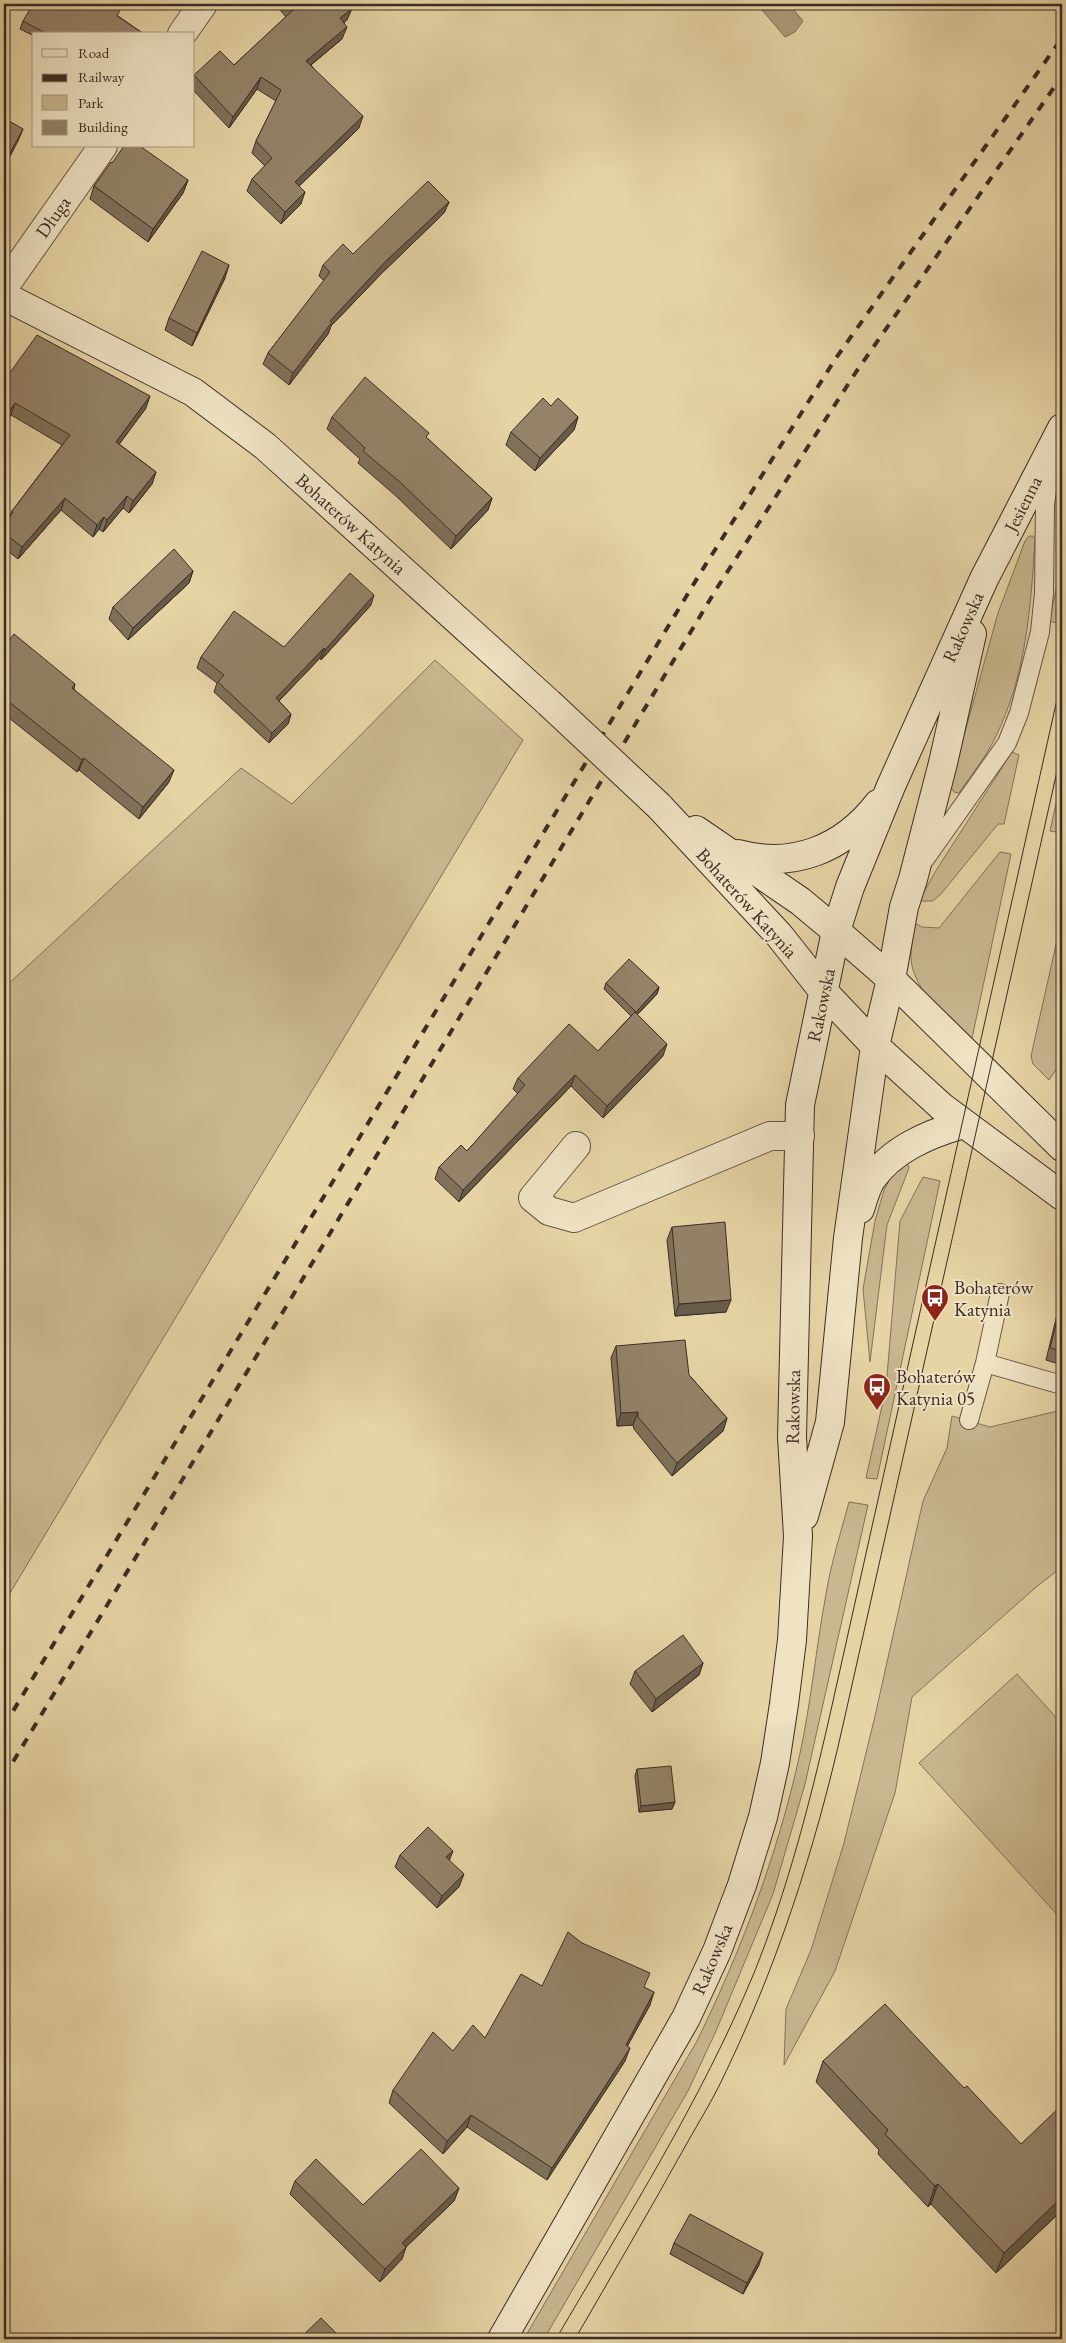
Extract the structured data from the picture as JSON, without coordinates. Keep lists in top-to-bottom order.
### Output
{
  "streets": {
    "street": [
      "Długa",
      "Jesienna",
      "Bohaterów Katynia",
      "Rakowska"
    ]
  },
  "crossings": [
    ["Jesienna", "Rakowska"],
    ["Bohaterów Katynia", "Rakowska"]
  ],
  "places": {
    "bus stop": ["Bohaterów Katynia", "Bohaterów Katynia 05"]
  },
  "legend": [
    "Road",
    "Railway",
    "Park",
    "Building"
  ]
}
